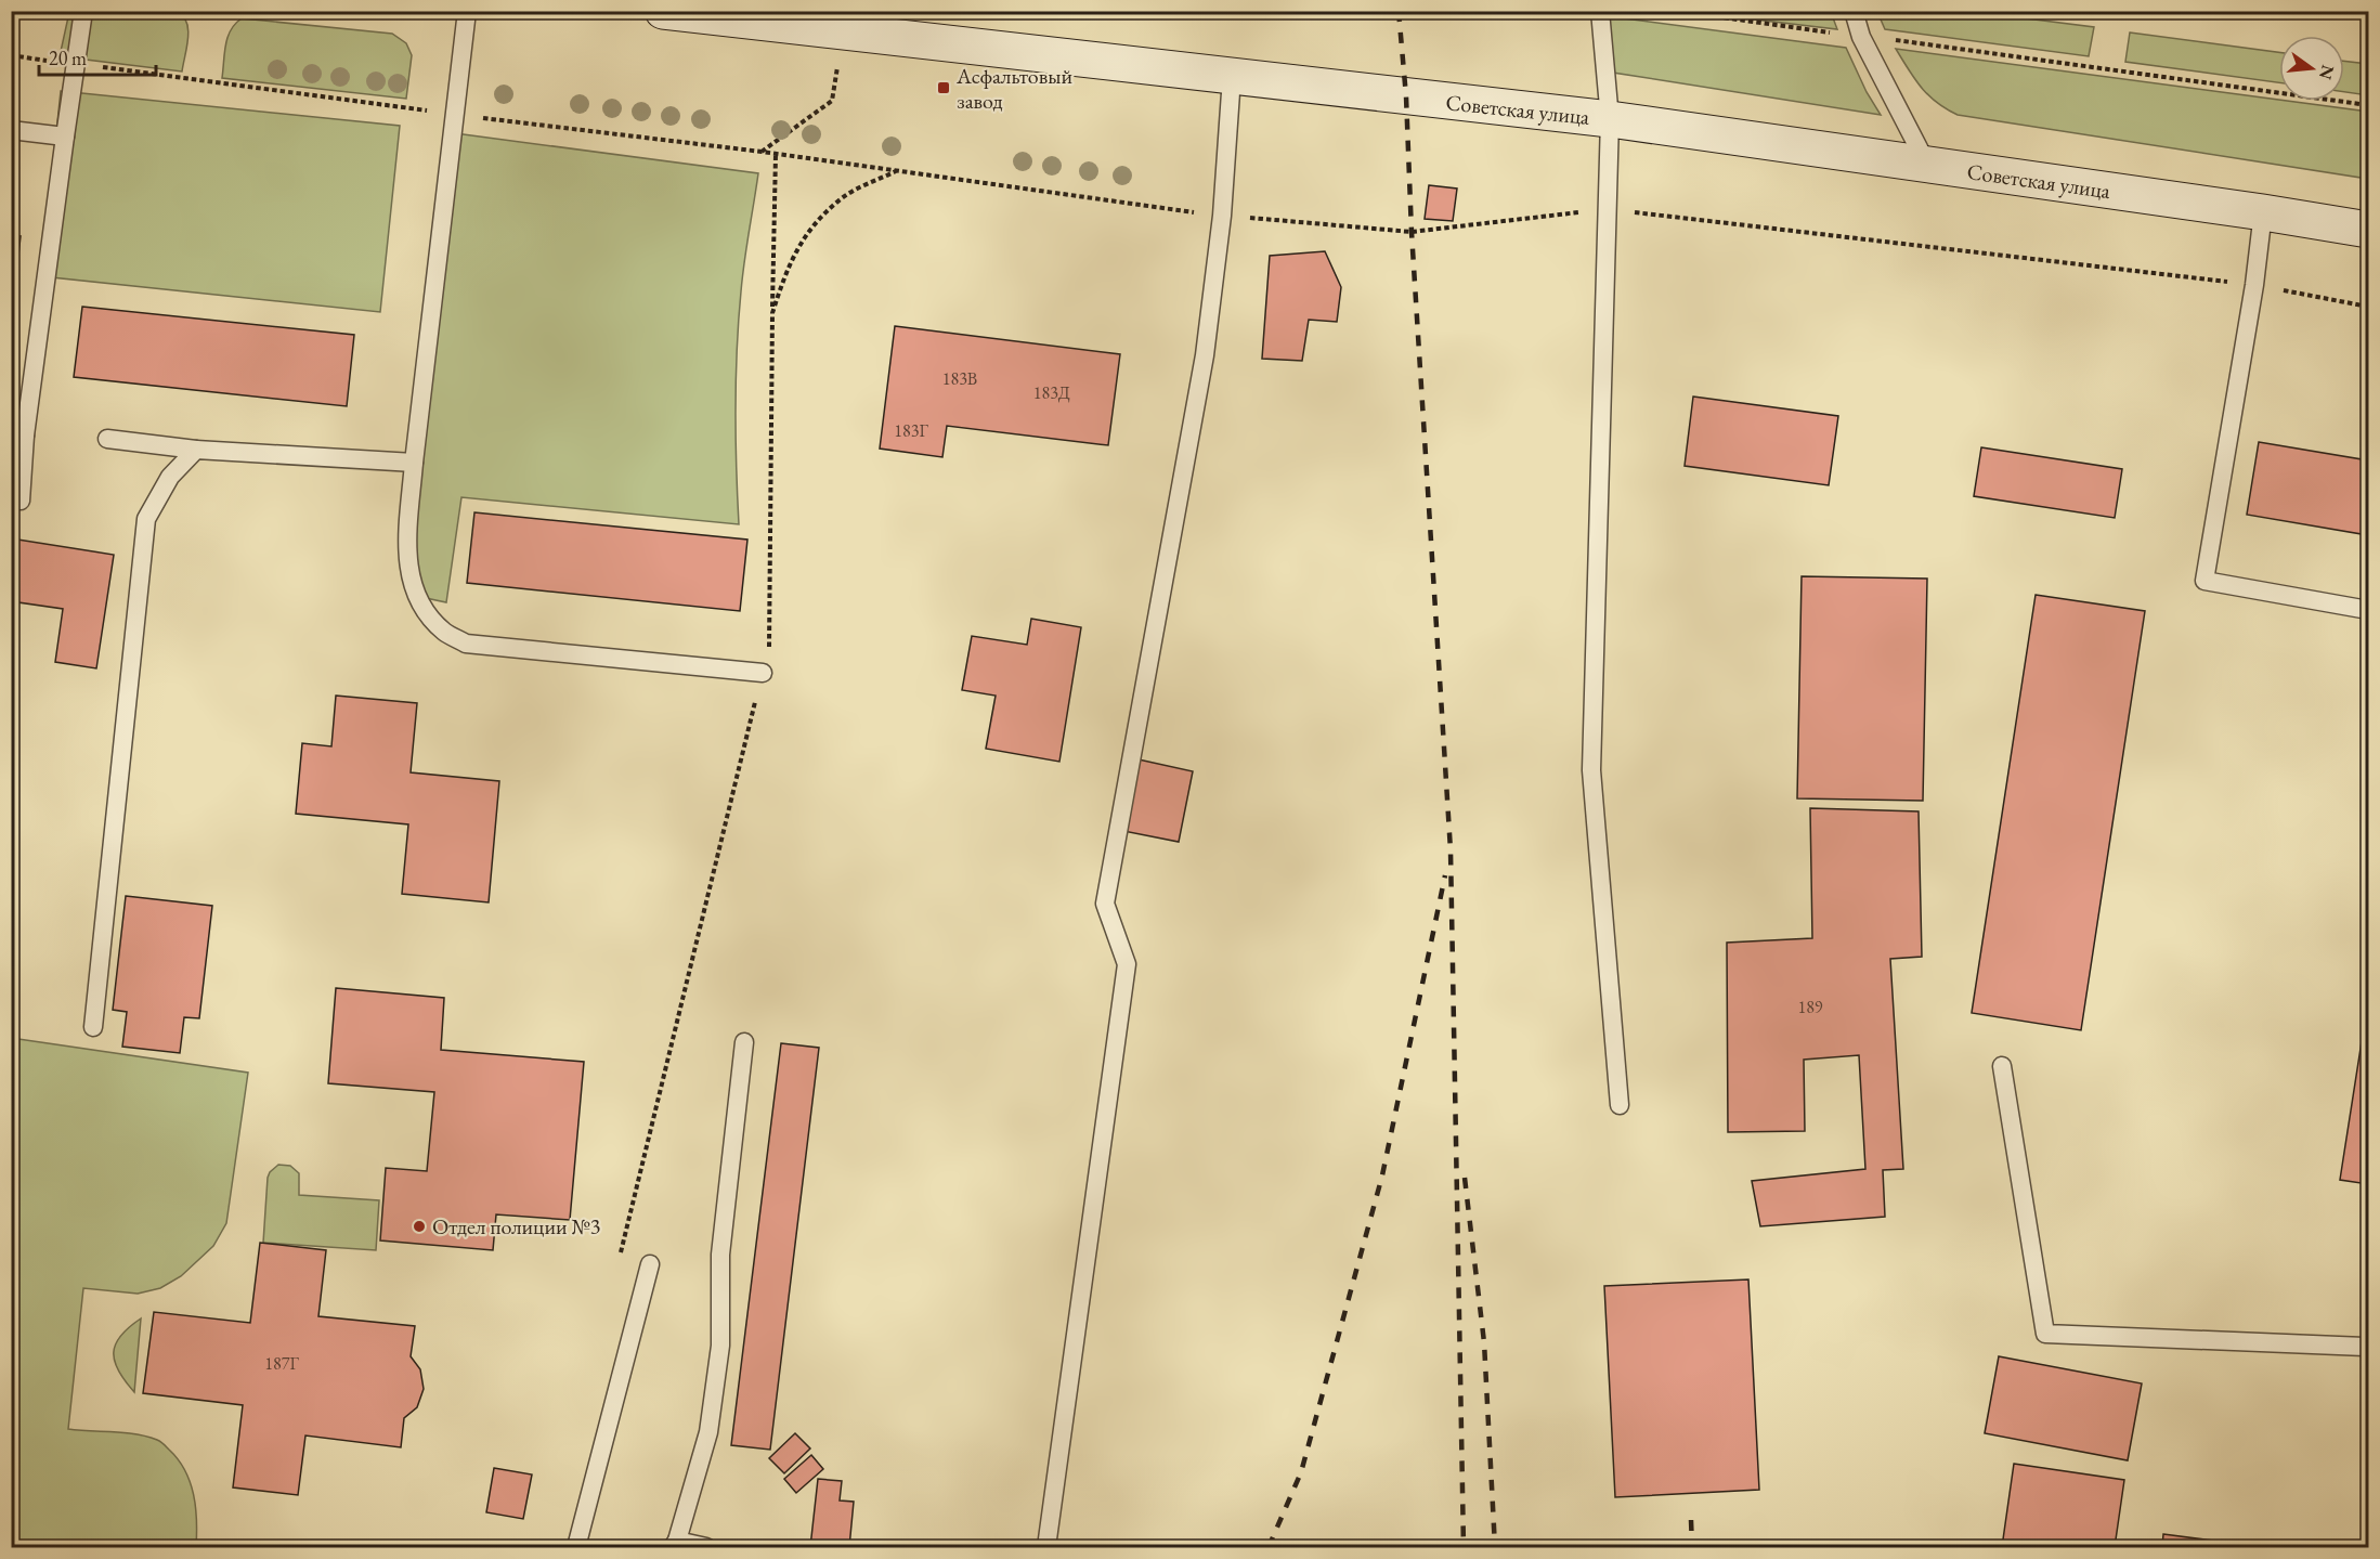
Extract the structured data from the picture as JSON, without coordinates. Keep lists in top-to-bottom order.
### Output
{
  "streets": {
    "main road": ["Советская улица"]
  },
  "places": {
    "transit": ["Асфальтовый завод"],
    "other": ["Отдел полиции №3"]
  },
  "house_numbers": [
    "183В",
    "183Д",
    "183Г",
    "189",
    "187Г"
  ],
  "scale_bar": "20 m",
  "north": "right"
}
